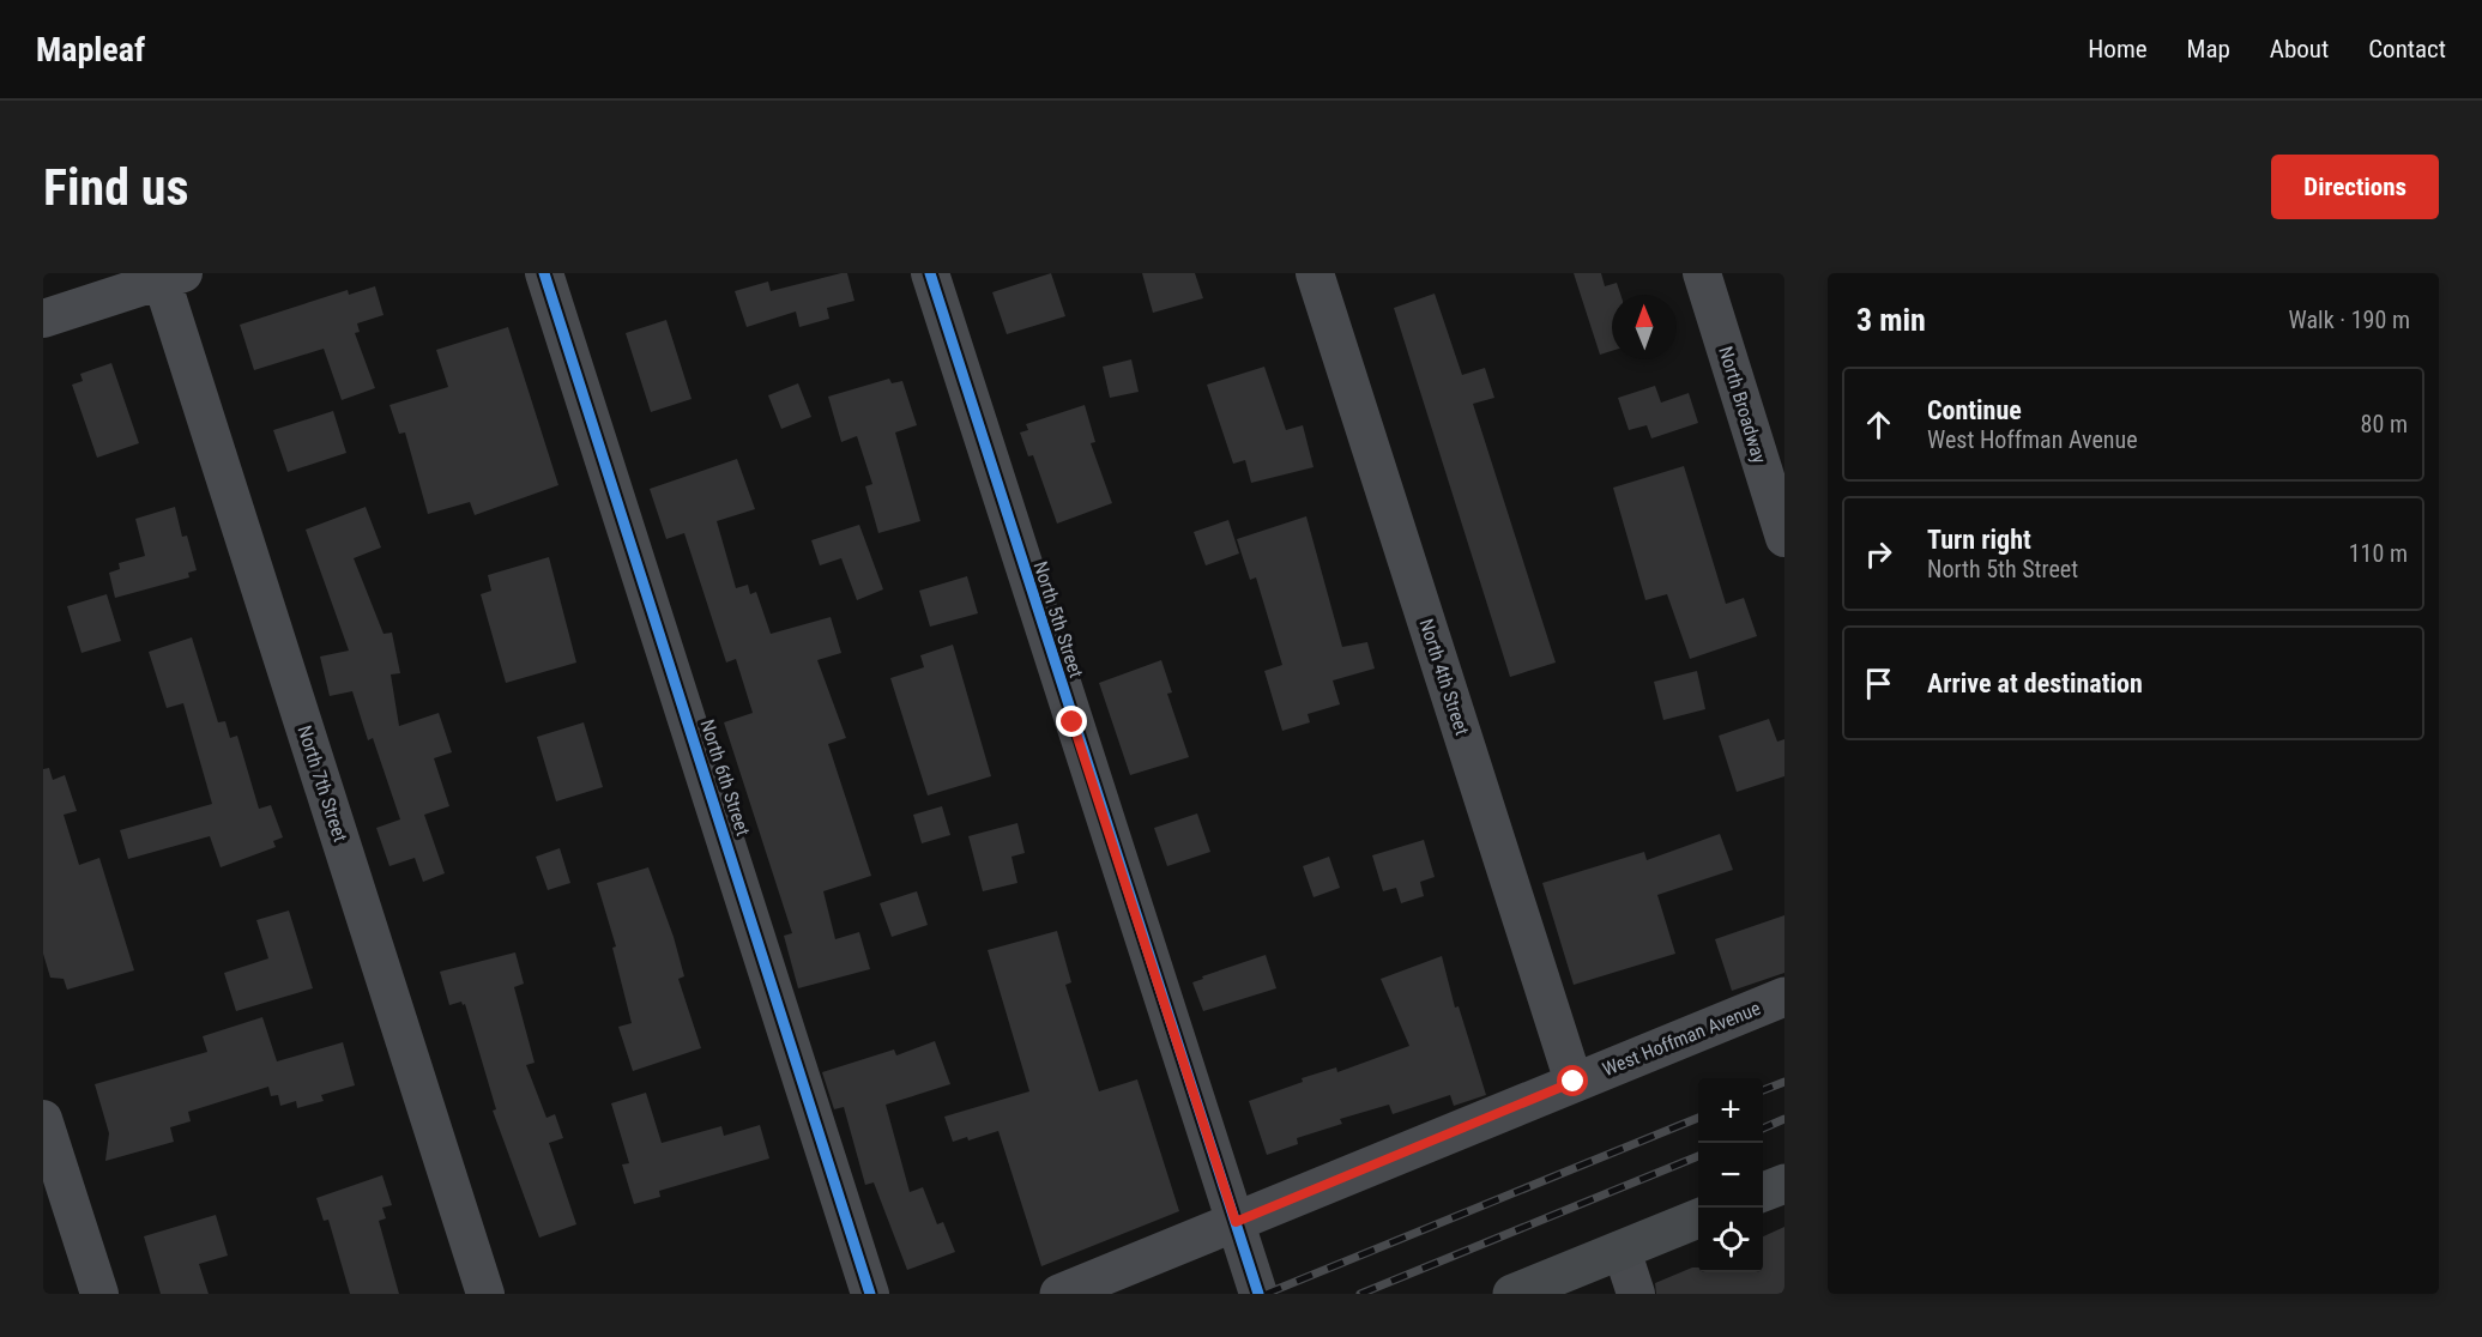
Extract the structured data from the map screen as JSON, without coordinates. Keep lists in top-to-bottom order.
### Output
{
  "streets": {
    "street": [
      "North Broadway",
      "North 5th Street",
      "North 4th Street",
      "North 6th Street",
      "North 7th Street",
      "West Hoffman Avenue"
    ]
  },
  "crossings": [
    ["North 5th Street", "West Hoffman Avenue"],
    ["North 4th Street", "West Hoffman Avenue"]
  ],
  "north": "top",
  "page": {
    "header": "Mapleaf",
    "nav": [
      "Home",
      "Map",
      "About",
      "Contact"
    ],
    "buttons": "Directions",
    "title": "Find us",
    "heading": ["3 min", "Walk · 190 m"],
    "list": [
      ["Continue", "West Hoffman Avenue", "80 m"],
      ["Turn right", "North 5th Street", "110 m"],
      "Arrive at destination"
    ],
    "map_buttons": ["+", "−"]
  }
}
